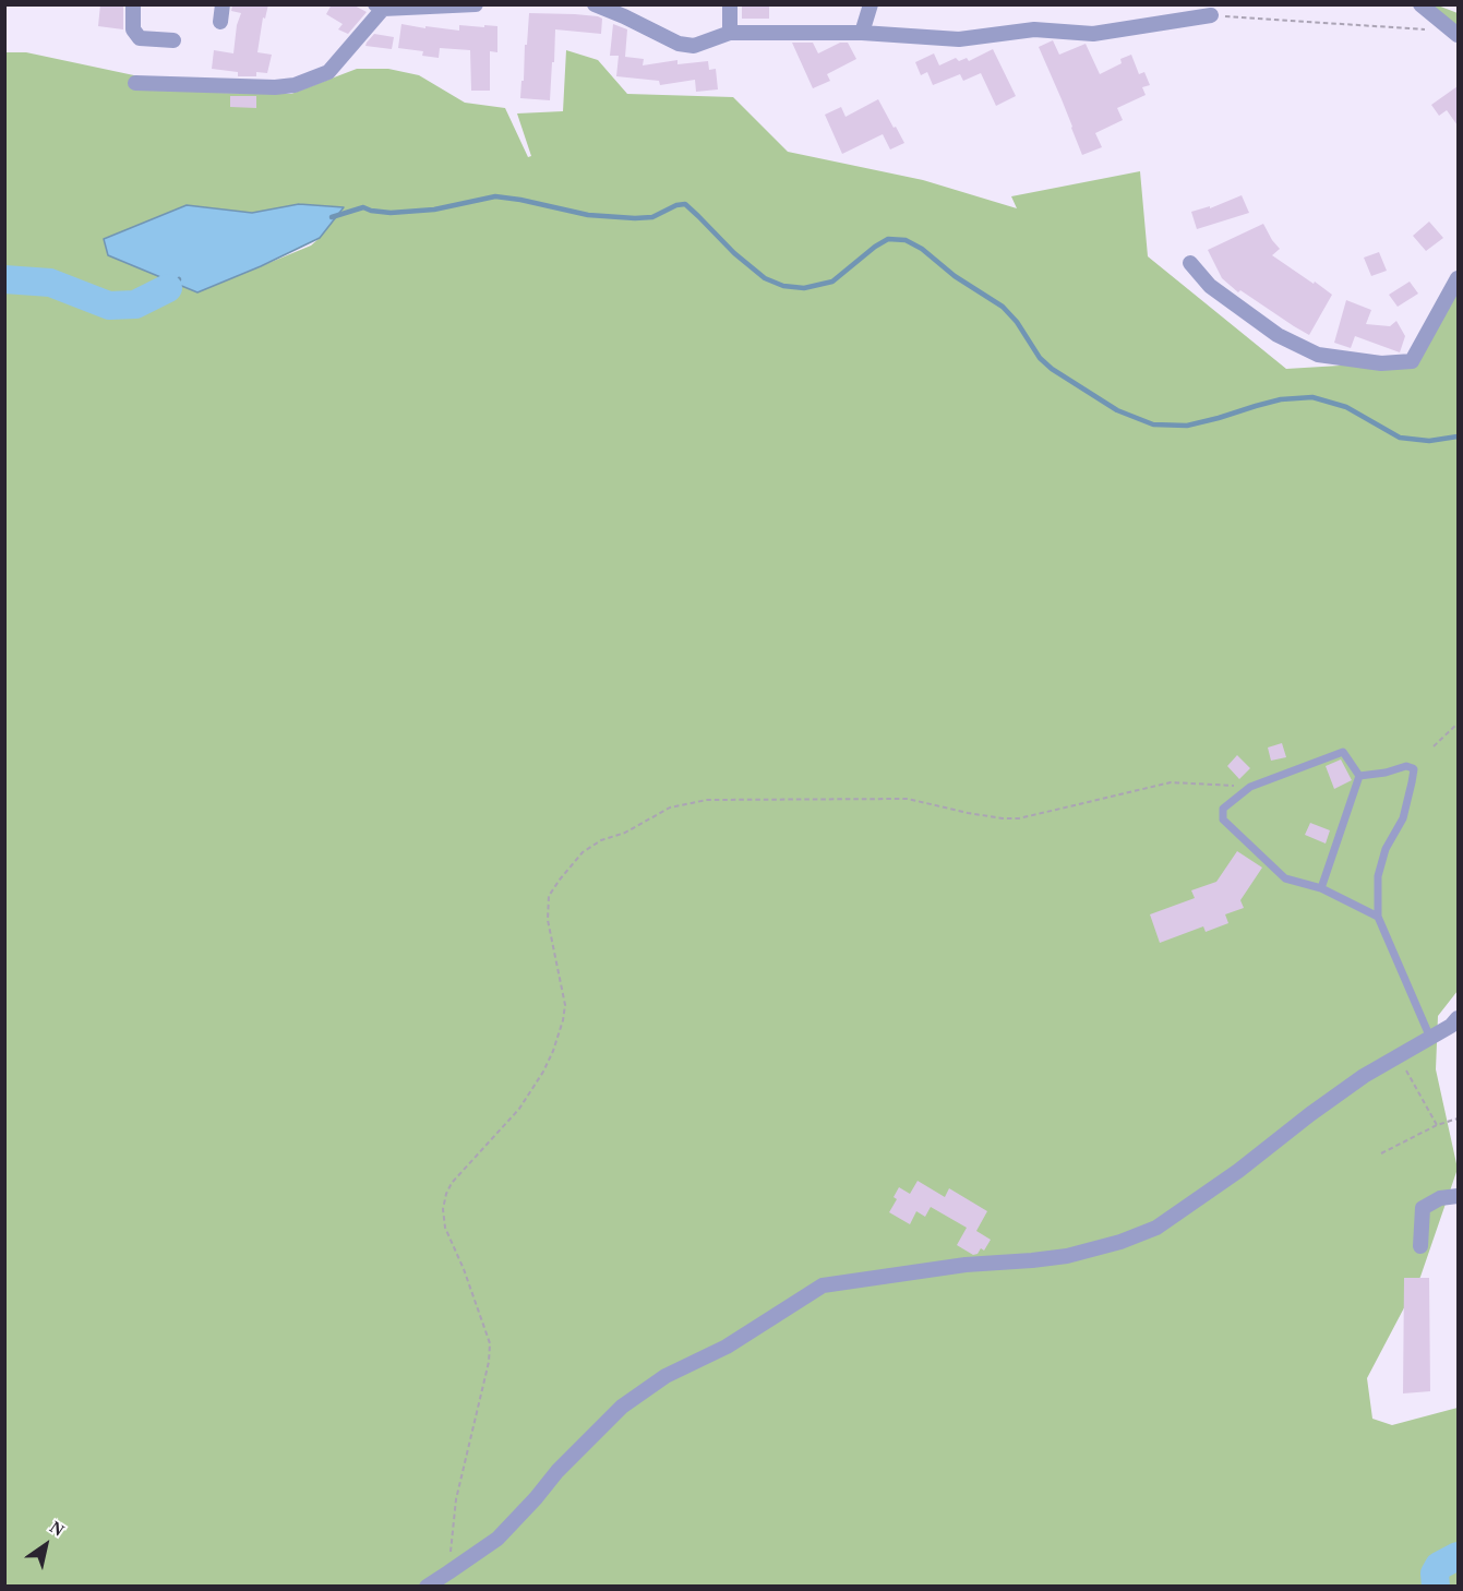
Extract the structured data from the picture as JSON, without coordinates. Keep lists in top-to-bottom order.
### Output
{
  "north": "top right"
}
